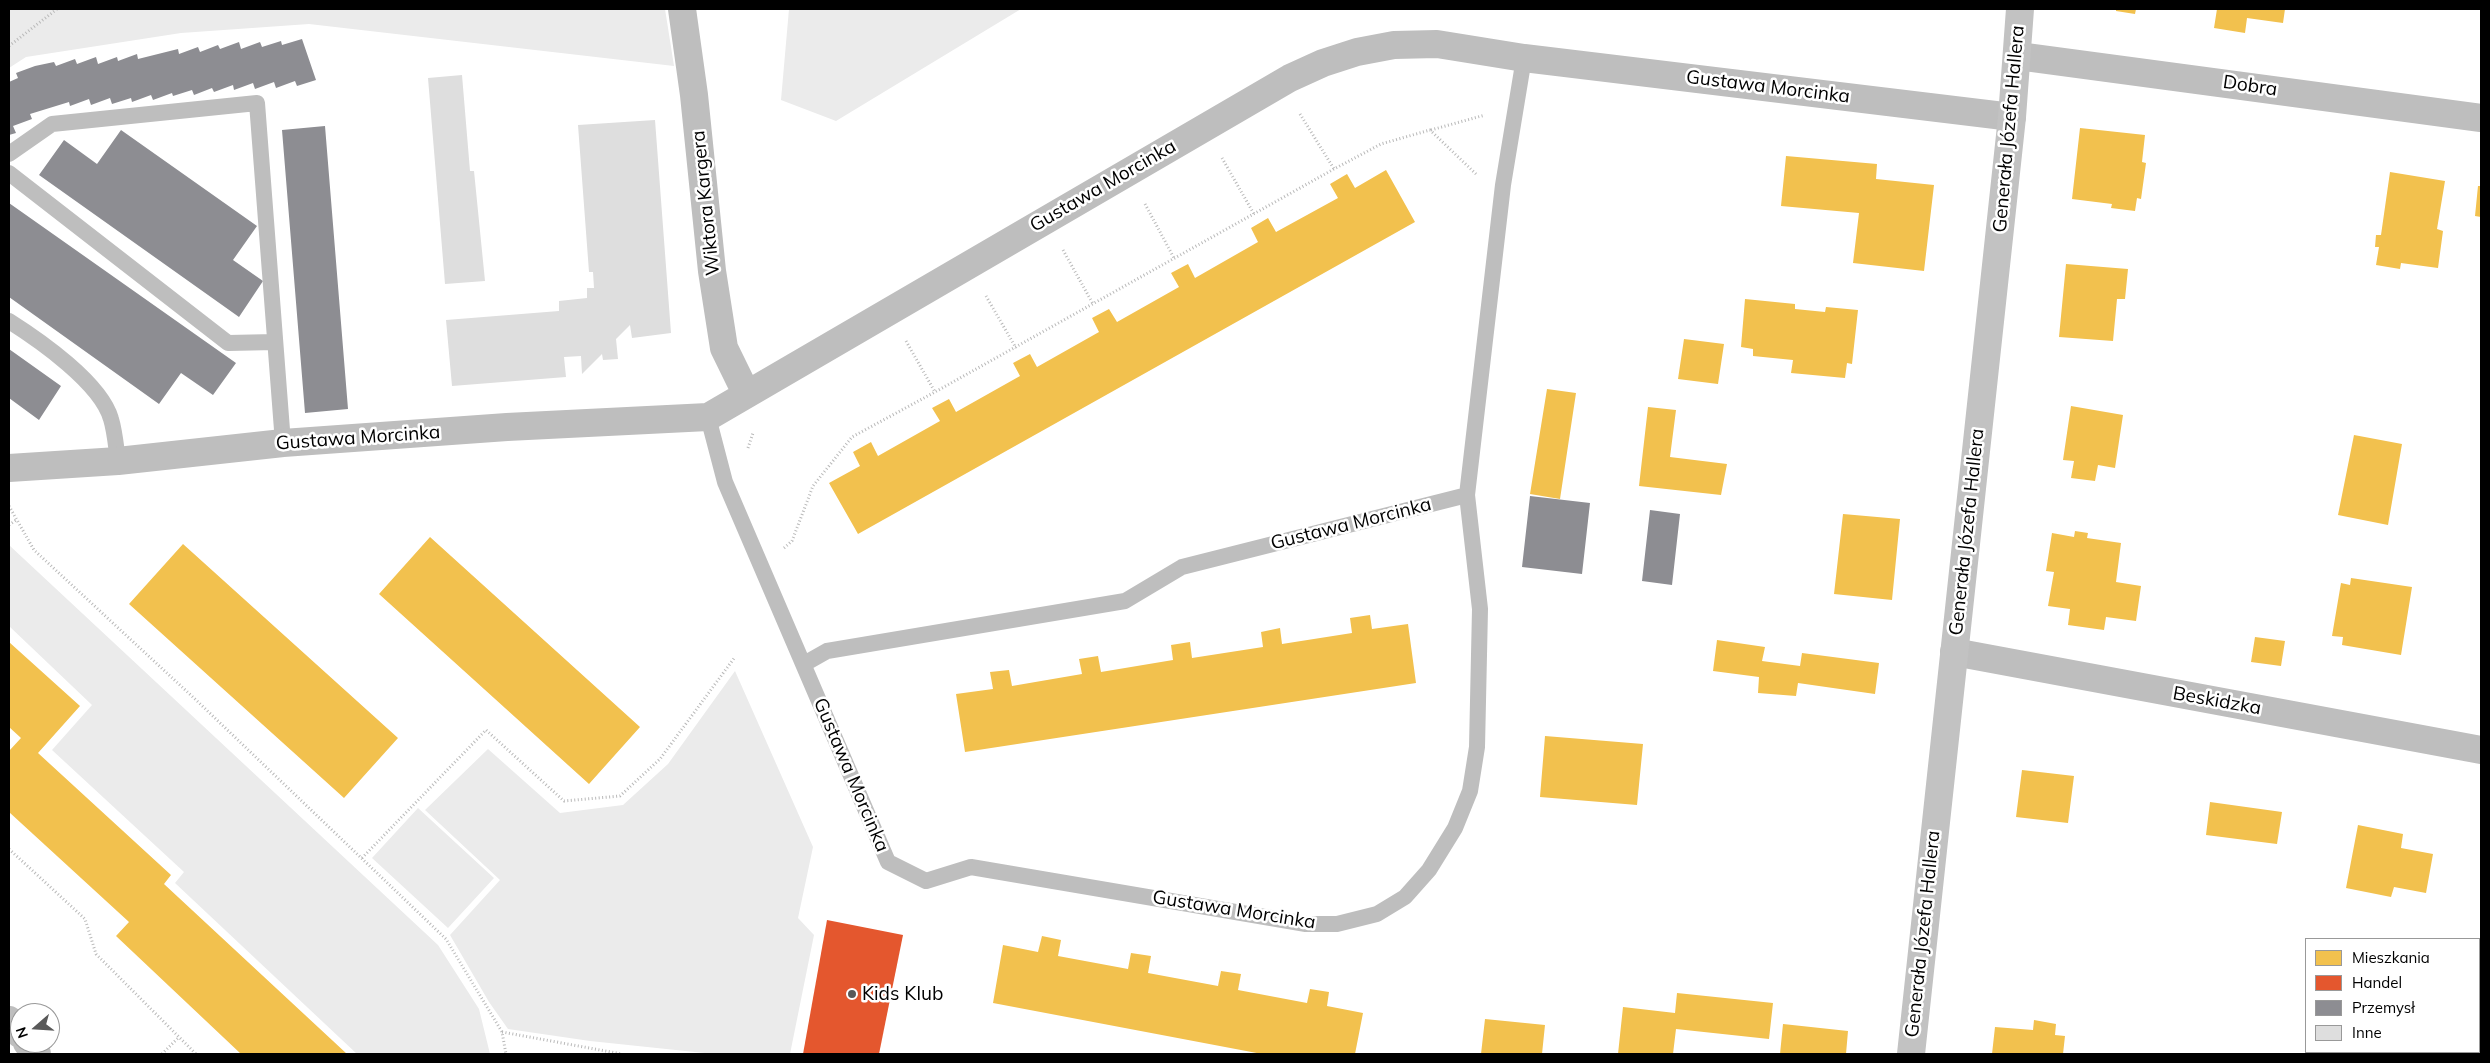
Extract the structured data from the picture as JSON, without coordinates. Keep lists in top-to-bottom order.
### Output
{
  "streets": {
    "street": [
      "Dobra",
      "Gustawa Morcinka",
      "Generała Józefa Hallera",
      "Wiktora Kargera",
      "Beskidzka"
    ]
  },
  "crossings": [
    ["Dobra", "Generała Józefa Hallera"],
    ["Gustawa Morcinka", "Generała Józefa Hallera"],
    ["Gustawa Morcinka", "Wiktora Kargera"],
    ["Generała Józefa Hallera", "Beskidzka"]
  ],
  "places": ["Kids Klub"],
  "legend": [
    "Mieszkania",
    "Handel",
    "Przemysł",
    "Inne"
  ],
  "north": "left"
}
